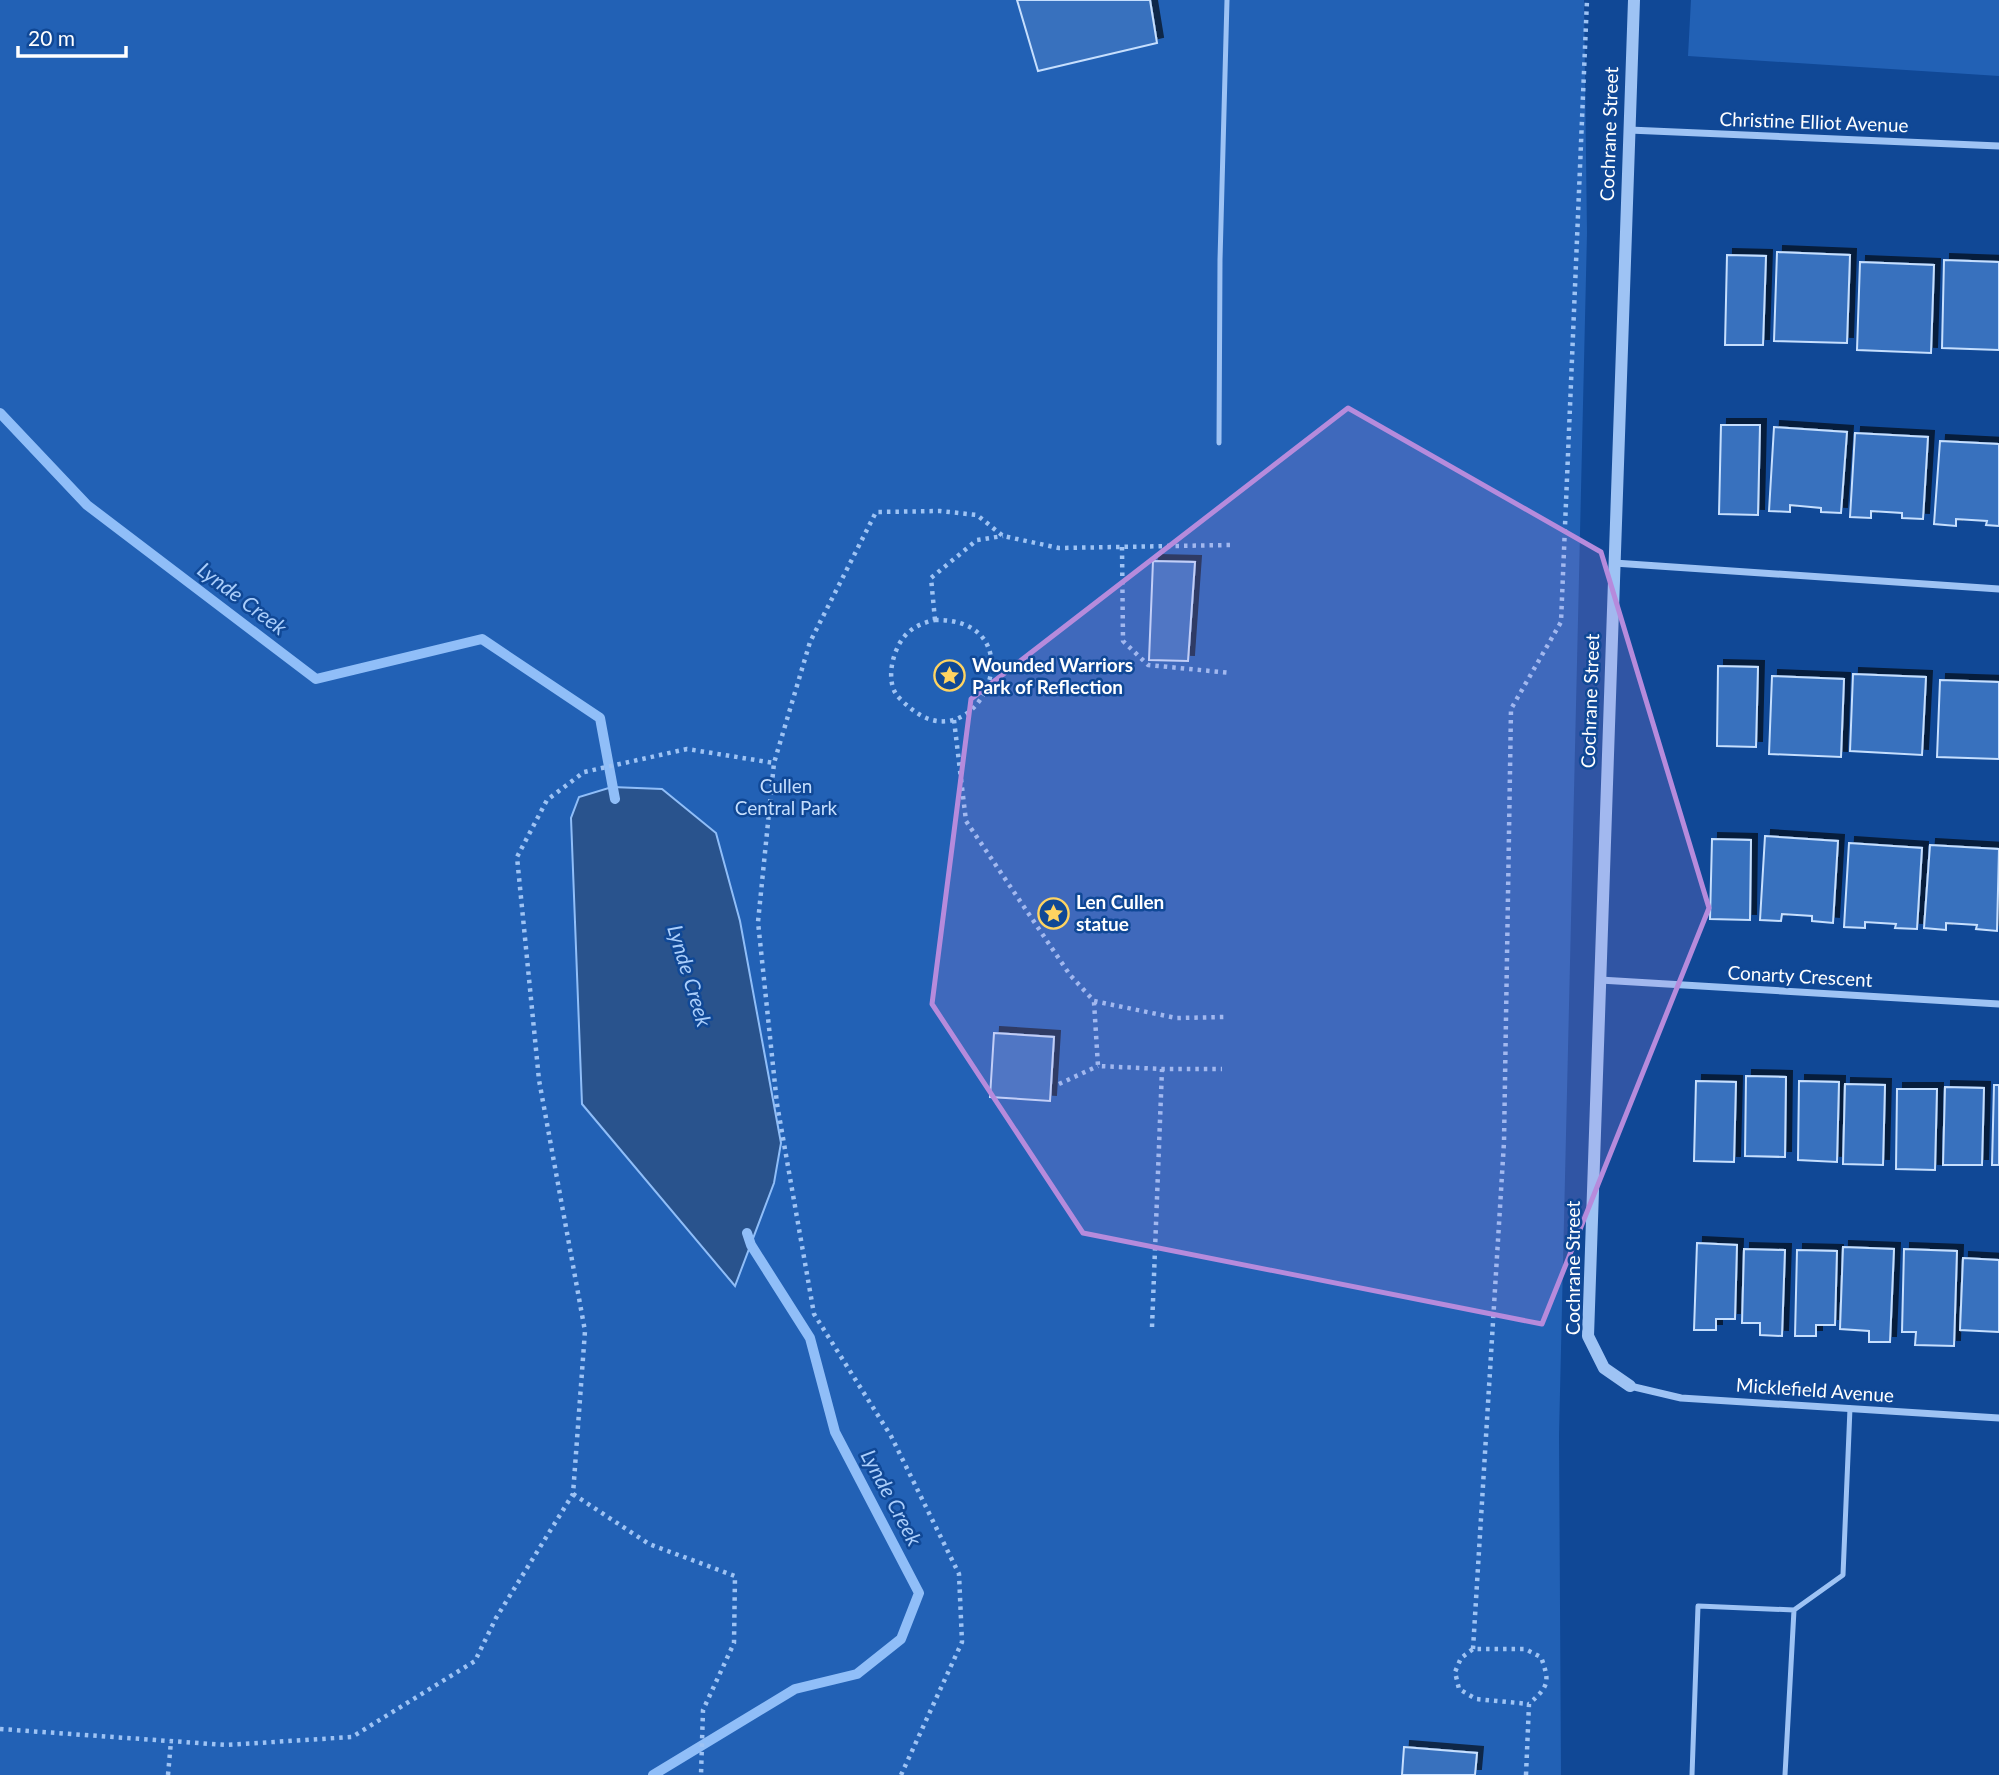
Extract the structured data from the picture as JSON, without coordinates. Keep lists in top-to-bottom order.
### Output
{
  "streets": {
    "street": [
      "Christine Elliot Avenue",
      "Cochrane Street",
      "Conarty Crescent",
      "Micklefield Avenue"
    ]
  },
  "crossings": [
    ["Christine Elliot Avenue", "Cochrane Street"],
    ["Cochrane Street", "Conarty Crescent"],
    ["Cochrane Street", "Micklefield Avenue"]
  ],
  "water": ["Lynde Creek"],
  "parks": ["Cullen Central Park"],
  "places": {
    "place": ["Wounded Warriors Park of Reflection", "Len Cullen statue"]
  },
  "scale_bar": "20 m"
}
